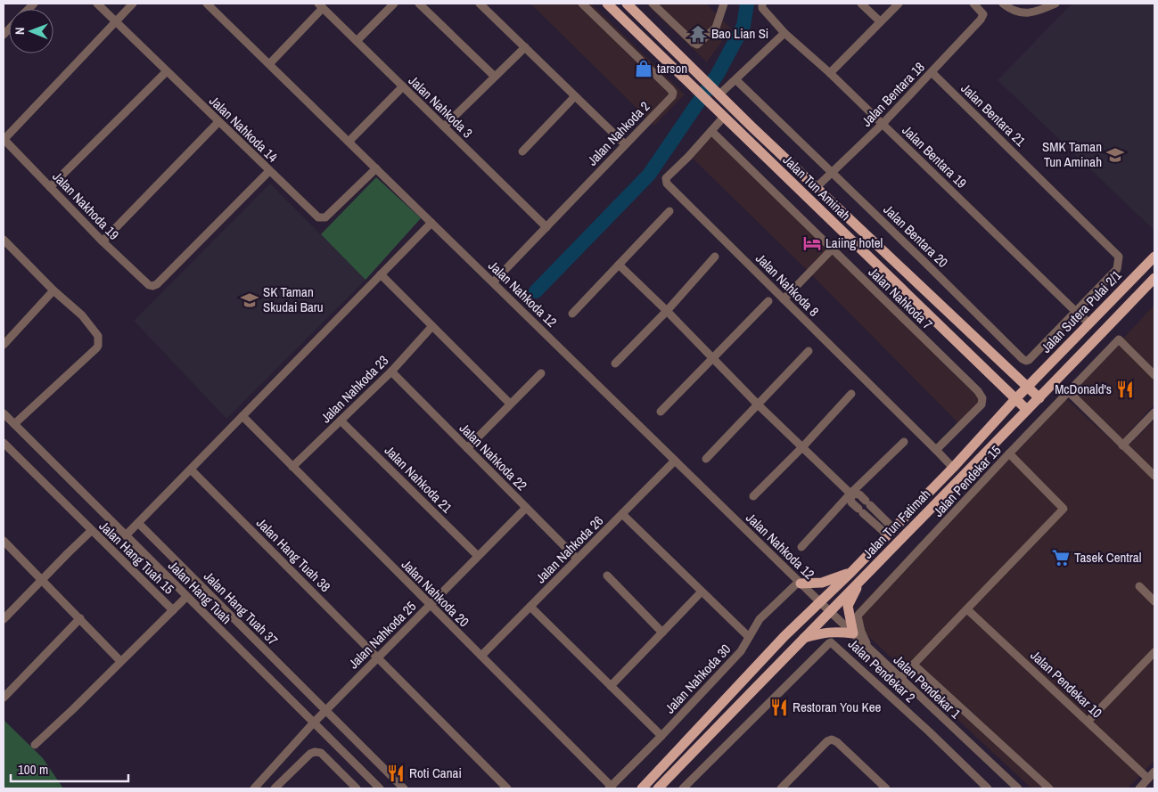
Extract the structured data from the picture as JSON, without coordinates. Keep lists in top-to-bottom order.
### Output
{
  "streets": {
    "main road": ["Jalan Tun Aminah", "Jalan Sutera Pulai 2/1", "Jalan Tun Fatimah"],
    "street": [
      "Jalan Bentara 18",
      "Jalan Nahkoda 3",
      "Jalan Bentara 21",
      "Jalan Nahkoda 14",
      "Jalan Nahkoda 2",
      "Jalan Bentara 19",
      "Jalan Nakhoda 19",
      "Jalan Bentara 20",
      "Jalan Nahkoda 8",
      "Jalan Nahkoda 12",
      "Jalan Nahkoda 7",
      "Jalan Nahkoda 23",
      "Jalan Nahkoda 22",
      "Jalan Nahkoda 21",
      "Jalan Pendekar 15",
      "Jalan Nahkoda 26",
      "Jalan Hang Tuah 38",
      "Jalan Hang Tuah 15",
      "Jalan Hang Tuah",
      "Jalan Nahkoda 20",
      "Jalan Hang Tuah 37",
      "Jalan Nahkoda 25",
      "Jalan Pendekar 2",
      "Jalan Nahkoda 30",
      "Jalan Pendekar 10",
      "Jalan Pendekar 1"
    ]
  },
  "crossings": [
    ["Jalan Bentara 18", "Jalan Bentara 21"],
    ["Jalan Bentara 18", "Jalan Bentara 19"],
    ["Jalan Bentara 18", "Jalan Tun Aminah"],
    ["Jalan Bentara 18", "Jalan Bentara 20"],
    ["Jalan Nahkoda 3", "Jalan Nahkoda 2"],
    ["Jalan Bentara 21", "Jalan Bentara 19"],
    ["Jalan Bentara 21", "Jalan Bentara 20"],
    ["Jalan Nahkoda 14", "Jalan Nakhoda 19"],
    ["Jalan Nahkoda 14", "Jalan Nahkoda 12"],
    ["Jalan Nahkoda 2", "Jalan Nahkoda 12"],
    ["Jalan Bentara 19", "Jalan Bentara 20"],
    ["Jalan Bentara 19", "Jalan Sutera Pulai 2/1"],
    ["Jalan Tun Aminah", "Jalan Nahkoda 8"],
    ["Jalan Tun Aminah", "Jalan Sutera Pulai 2/1"],
    ["Jalan Tun Aminah", "Jalan Tun Fatimah"],
    ["Jalan Nahkoda 8", "Jalan Nahkoda 7"],
    ["Jalan Nahkoda 8", "Jalan Tun Fatimah"],
    ["Jalan Nahkoda 12", "Jalan Tun Fatimah"],
    ["Jalan Nahkoda 12", "Jalan Nahkoda 26"],
    ["Jalan Nahkoda 12", "Jalan Nahkoda 30"],
    ["Jalan Nahkoda 12", "Jalan Pendekar 1"],
    ["Jalan Sutera Pulai 2/1", "Jalan Tun Fatimah"],
    ["Jalan Nahkoda 23", "Jalan Nahkoda 22"],
    ["Jalan Nahkoda 23", "Jalan Nahkoda 21"],
    ["Jalan Nahkoda 23", "Jalan Nahkoda 20"],
    ["Jalan Nahkoda 22", "Jalan Nahkoda 26"],
    ["Jalan Nahkoda 22", "Jalan Nahkoda 25"],
    ["Jalan Nahkoda 21", "Jalan Nahkoda 25"],
    ["Jalan Pendekar 15", "Jalan Pendekar 1"],
    ["Jalan Tun Fatimah", "Jalan Pendekar 1"],
    ["Jalan Nahkoda 26", "Jalan Nahkoda 20"],
    ["Jalan Hang Tuah 38", "Jalan Nahkoda 25"],
    ["Jalan Hang Tuah", "Jalan Nahkoda 25"],
    ["Jalan Nahkoda 20", "Jalan Nahkoda 25"],
    ["Jalan Nahkoda 20", "Jalan Nahkoda 30"],
    ["Jalan Hang Tuah 37", "Jalan Nahkoda 25"]
  ],
  "places": {
    "temple": ["Bao Lian Si"],
    "shop": ["tarson"],
    "school or university": ["SMK Taman Tun Aminah", "SK Taman Skudai Baru"],
    "hotel": ["Laiing hotel"],
    "restaurant": ["McDonald's", "Restoran You Kee", "Roti Canai"],
    "supermarket": ["Tasek Central"]
  },
  "scale_bar": "100 m",
  "north": "left"
}
